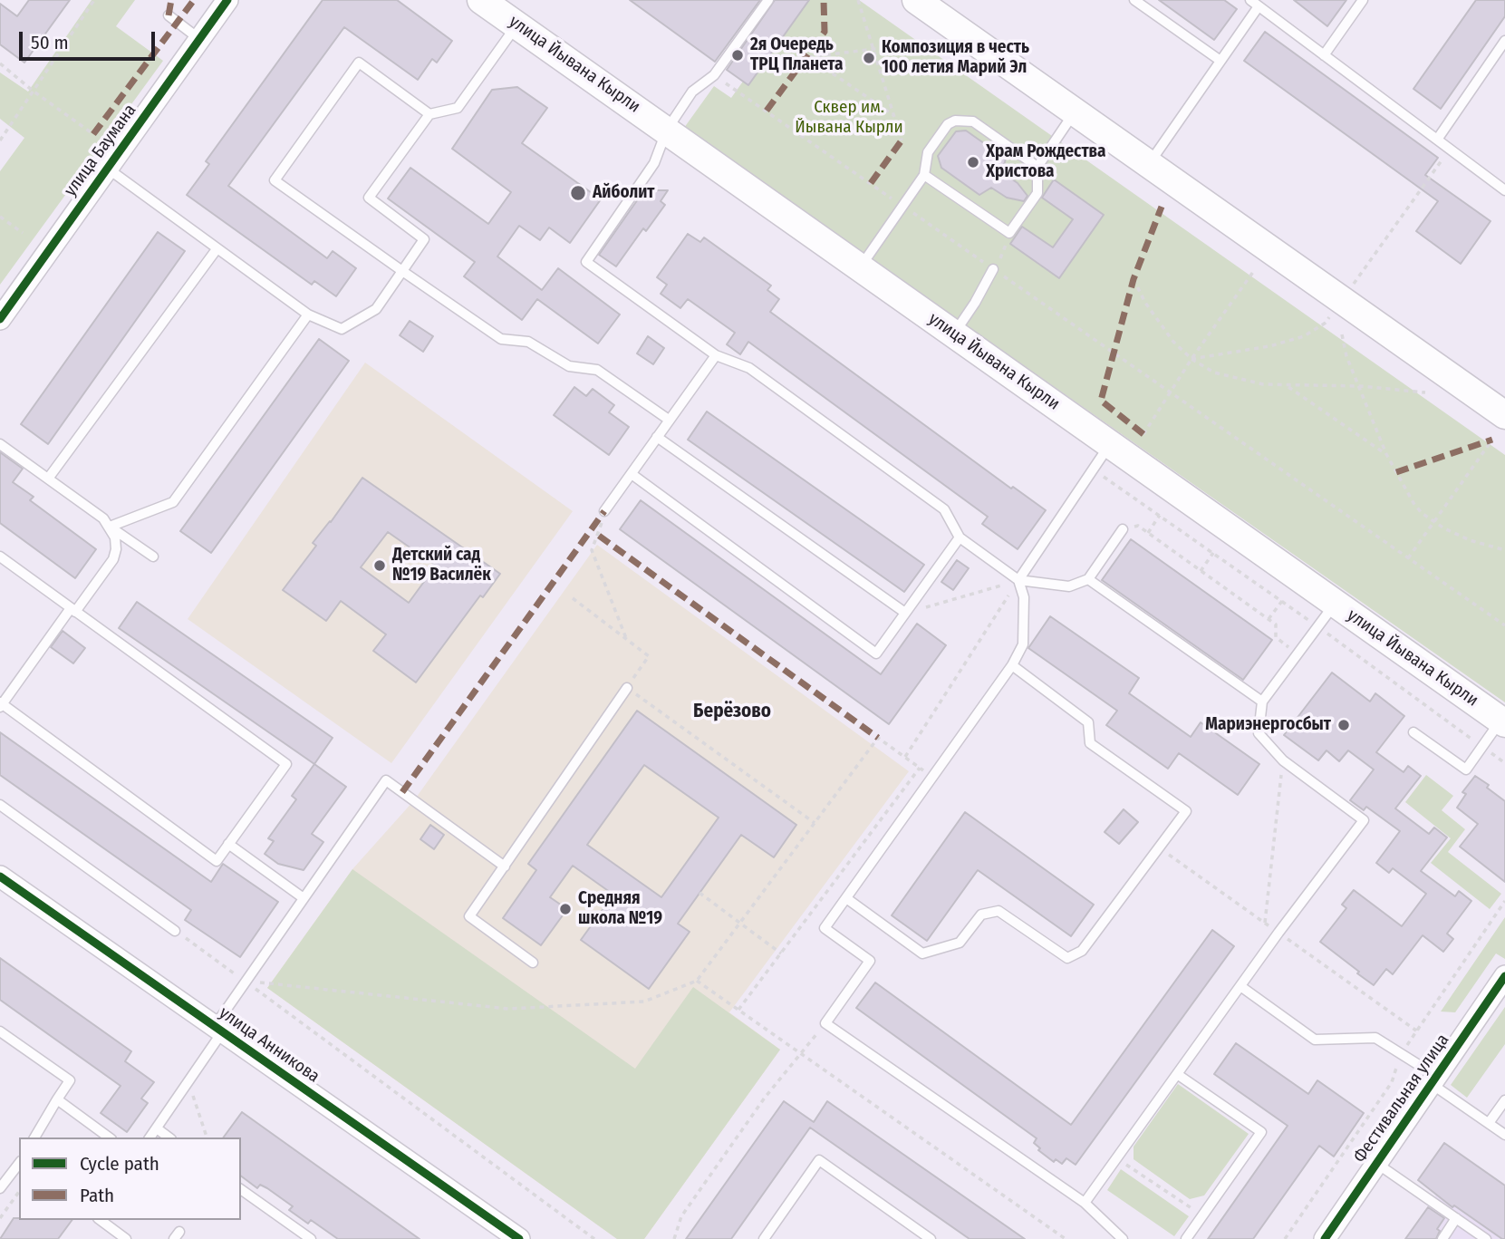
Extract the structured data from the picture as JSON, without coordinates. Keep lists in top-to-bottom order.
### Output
{
  "streets": {
    "main road": ["улица Йывана Кырли"],
    "street": ["улица Баумана", "улица Анникова", "Фестивальная улица"]
  },
  "districts": ["Берёзово"],
  "parks": ["Сквер им. Йывана Кырли"],
  "places": [
    "2я Очередь ТРЦ Планета",
    "Композиция в честь 100 летия Марий Эл",
    "Храм Рождества Христова",
    "Айболит",
    "Детский сад №19 Василёк",
    "Мариэнергосбыт",
    "Средняя школа №19"
  ],
  "legend": ["Cycle path", "Path"],
  "scale_bar": "50 m"
}
